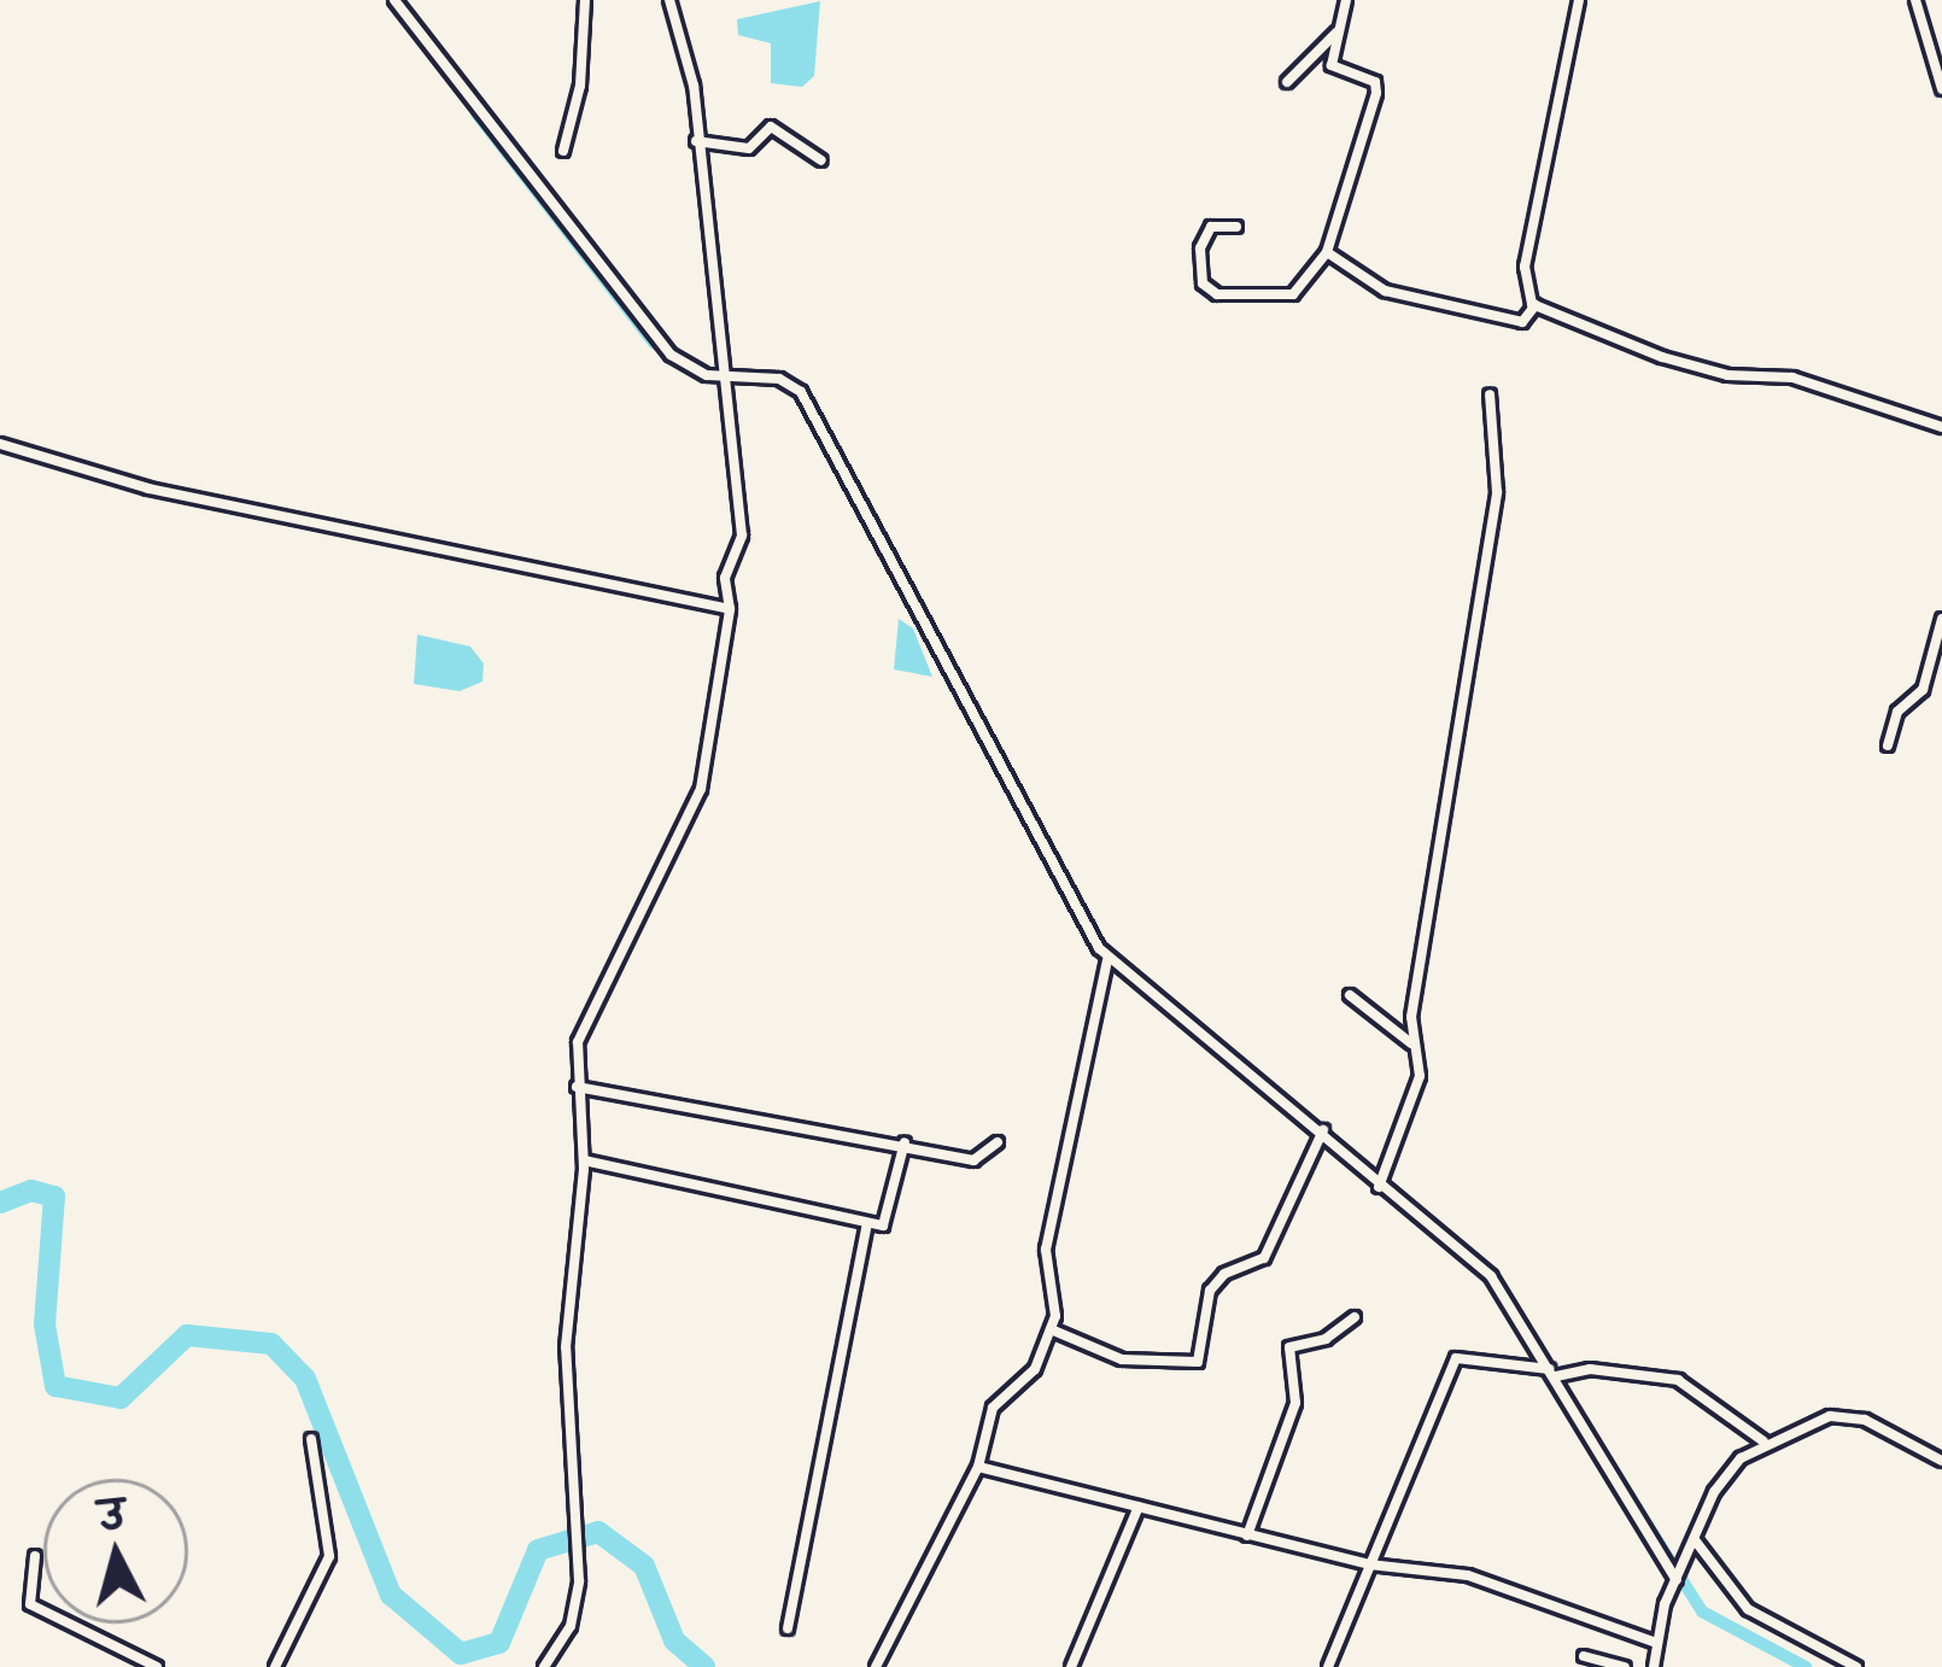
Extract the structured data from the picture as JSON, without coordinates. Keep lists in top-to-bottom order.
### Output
{
  "north": "top"
}
